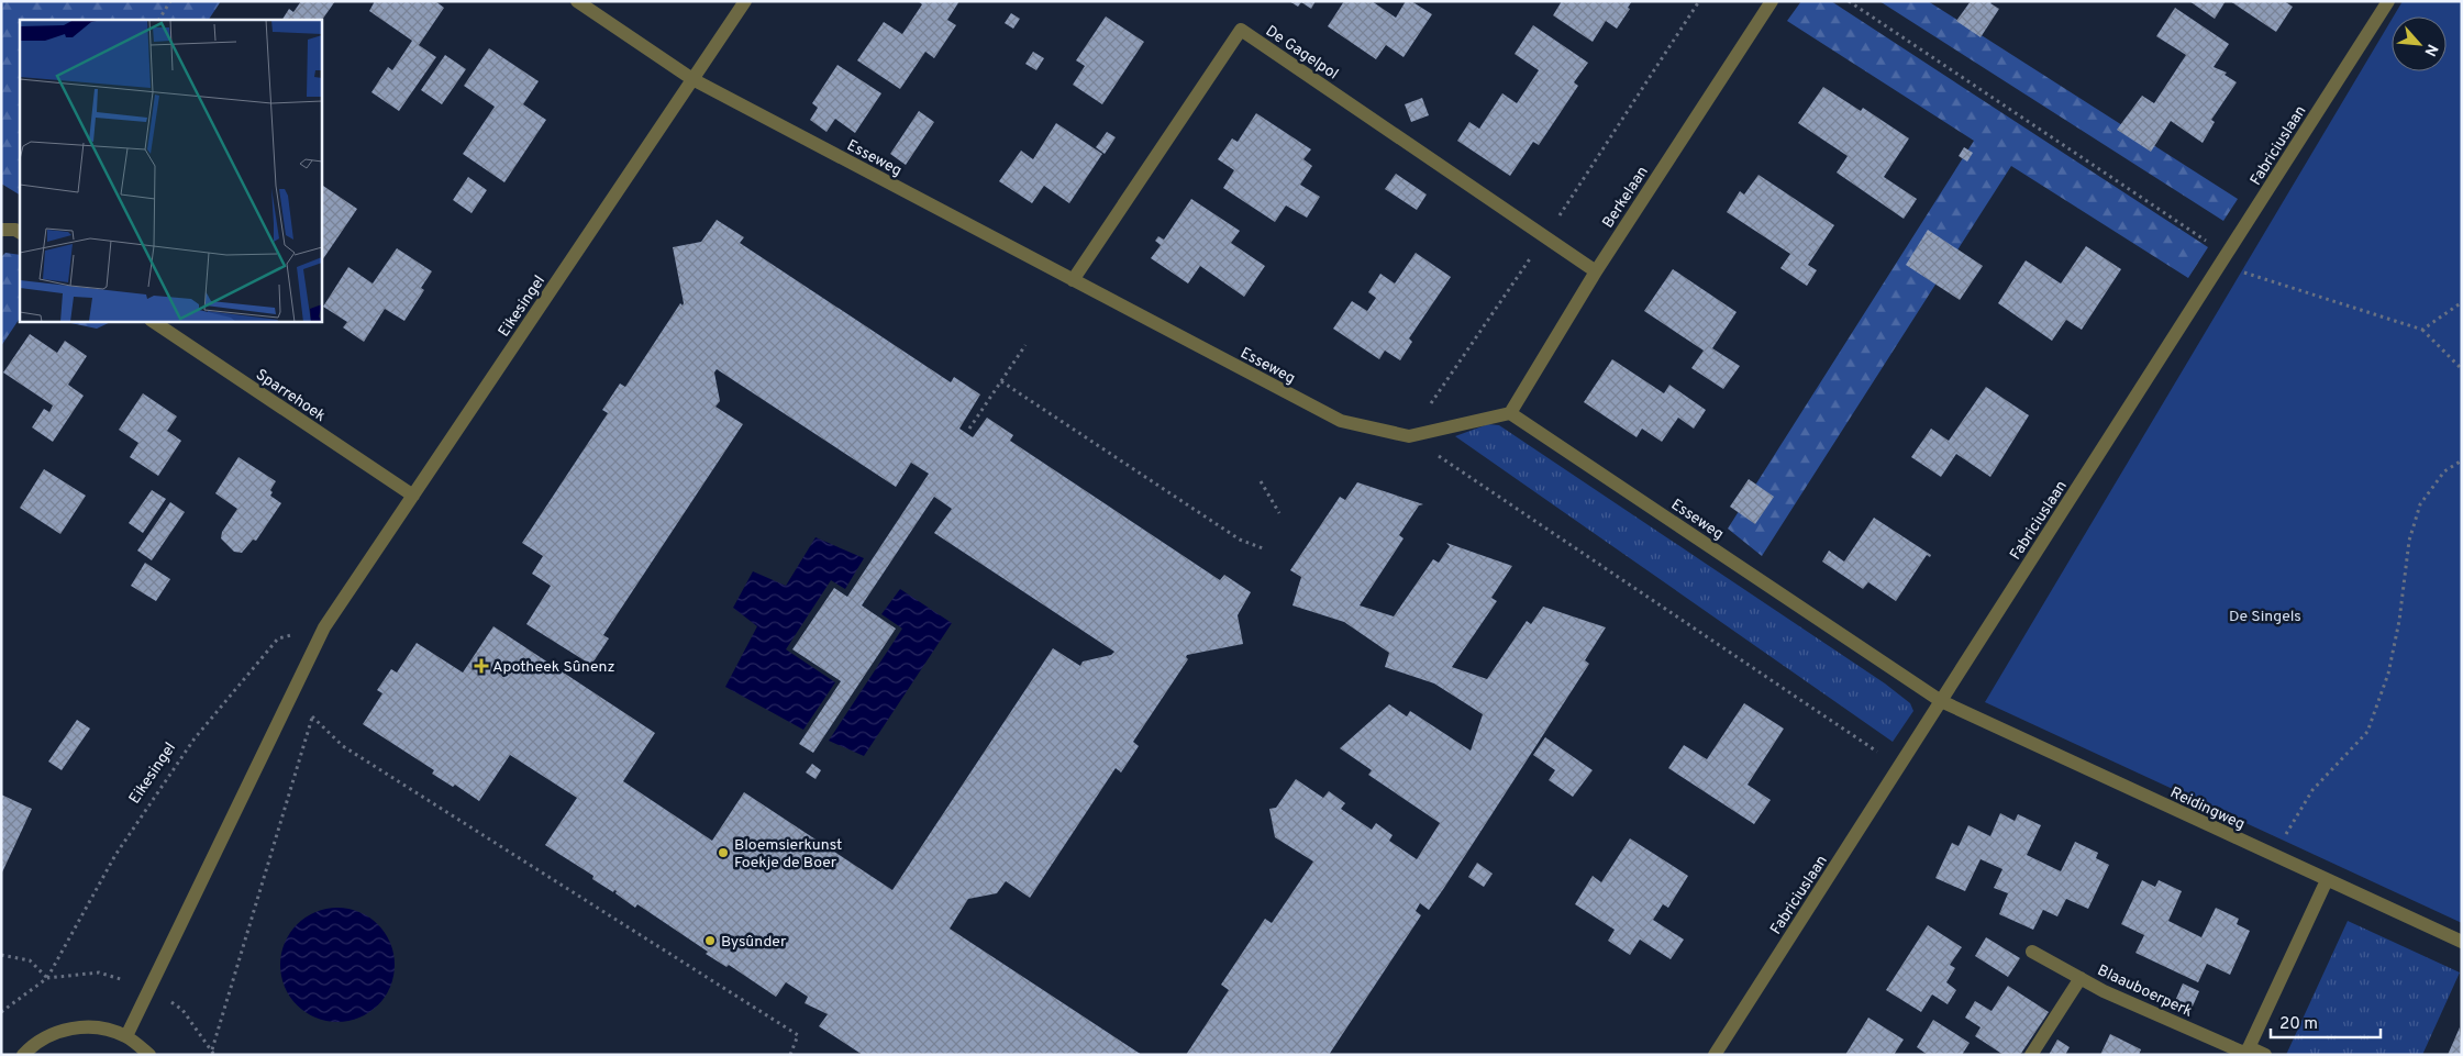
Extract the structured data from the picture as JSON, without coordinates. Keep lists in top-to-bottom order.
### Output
{
  "streets": {
    "street": [
      "De Gagelpol",
      "Fabriciuslaan",
      "Esseweg",
      "Berkelaan",
      "Eikesingel",
      "Sparrehoek",
      "Reidingweg",
      "Blaauboerperk"
    ]
  },
  "crossings": [
    ["De Gagelpol", "Esseweg"],
    ["De Gagelpol", "Berkelaan"],
    ["Fabriciuslaan", "Esseweg"],
    ["Fabriciuslaan", "Reidingweg"],
    ["Esseweg", "Berkelaan"],
    ["Esseweg", "Eikesingel"],
    ["Esseweg", "Reidingweg"],
    ["Eikesingel", "Sparrehoek"]
  ],
  "parks": ["De Singels"],
  "places": {
    "health": ["Apotheek Sûnenz"],
    "other": ["Bloemsierkunst Foekje de Boer", "Bysûnder"]
  },
  "scale_bar": "20 m",
  "north": "bottom right"
}
